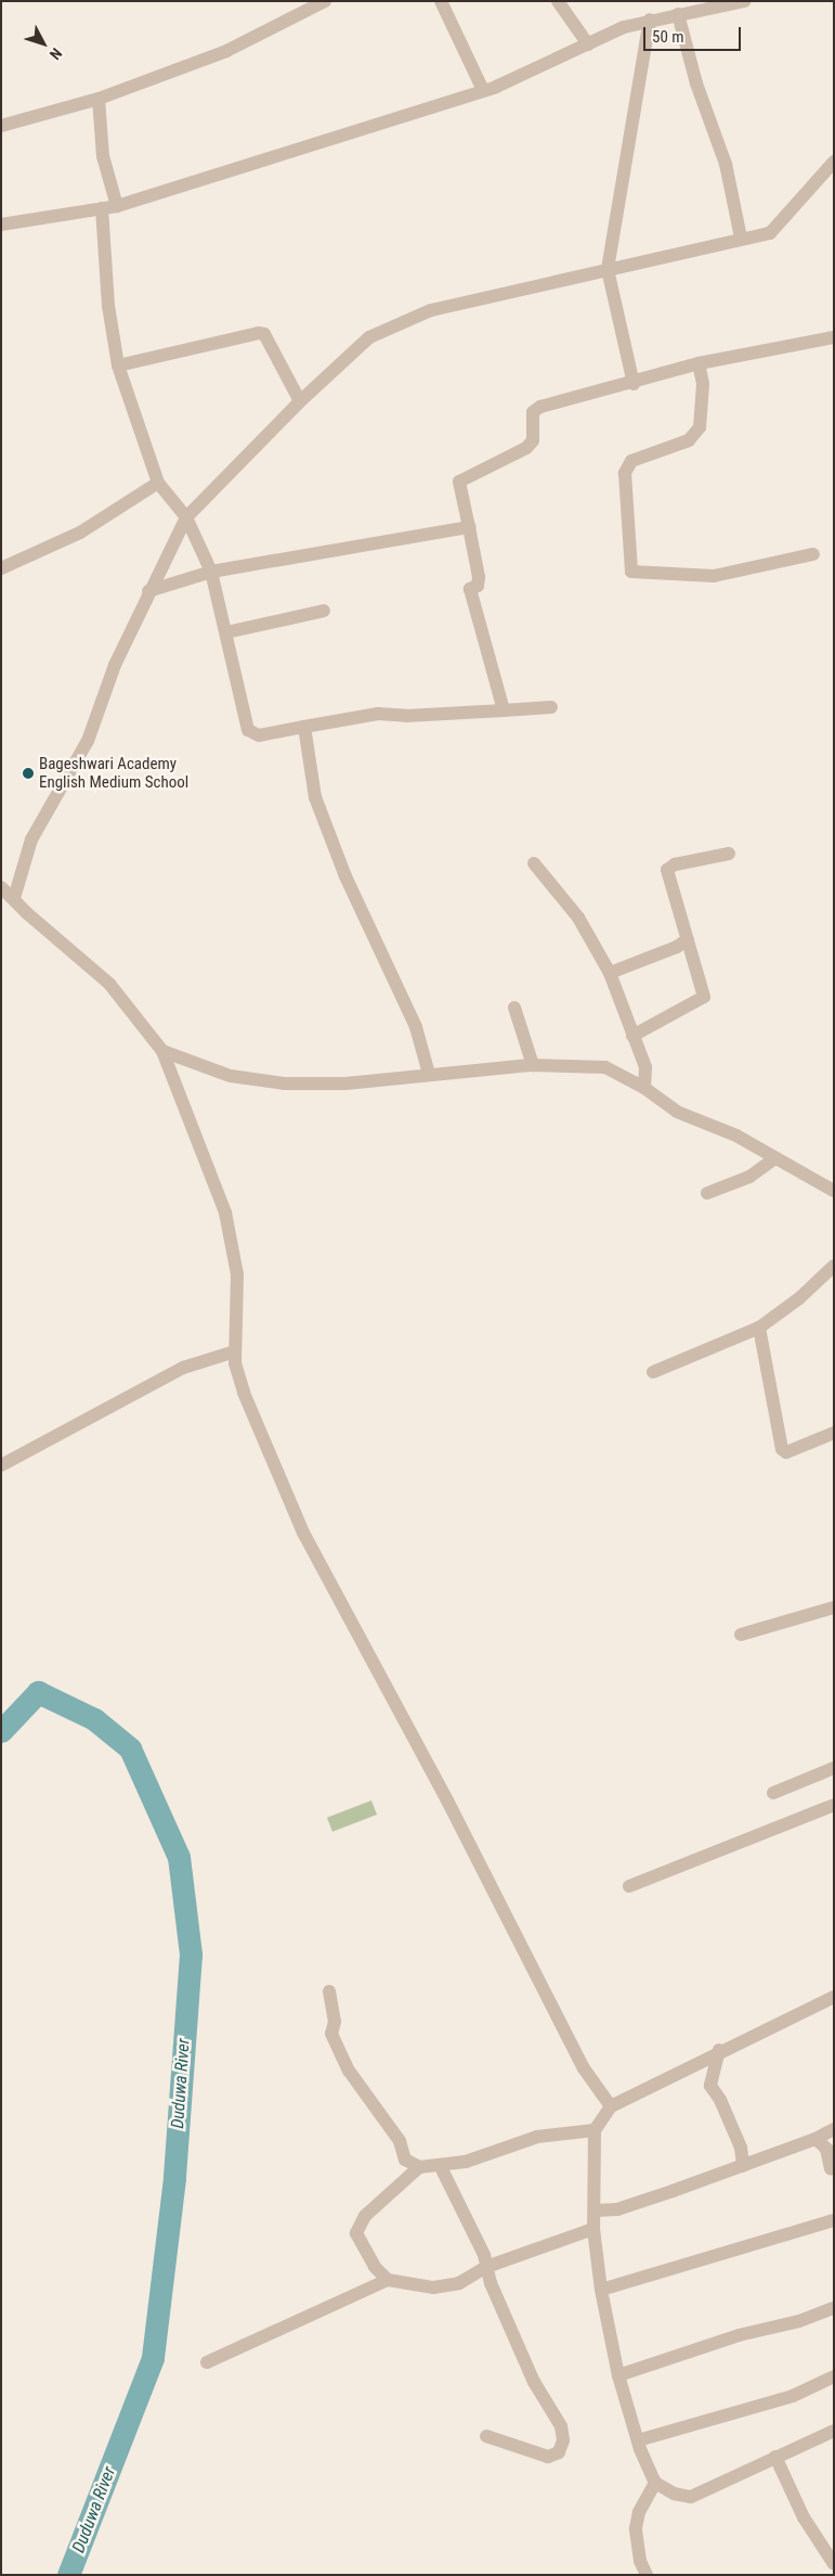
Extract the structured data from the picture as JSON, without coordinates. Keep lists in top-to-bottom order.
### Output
{
  "water": ["Duduwa River"],
  "places": ["Bageshwari Academy English Medium School"],
  "scale_bar": "50 m",
  "north": "bottom right"
}
